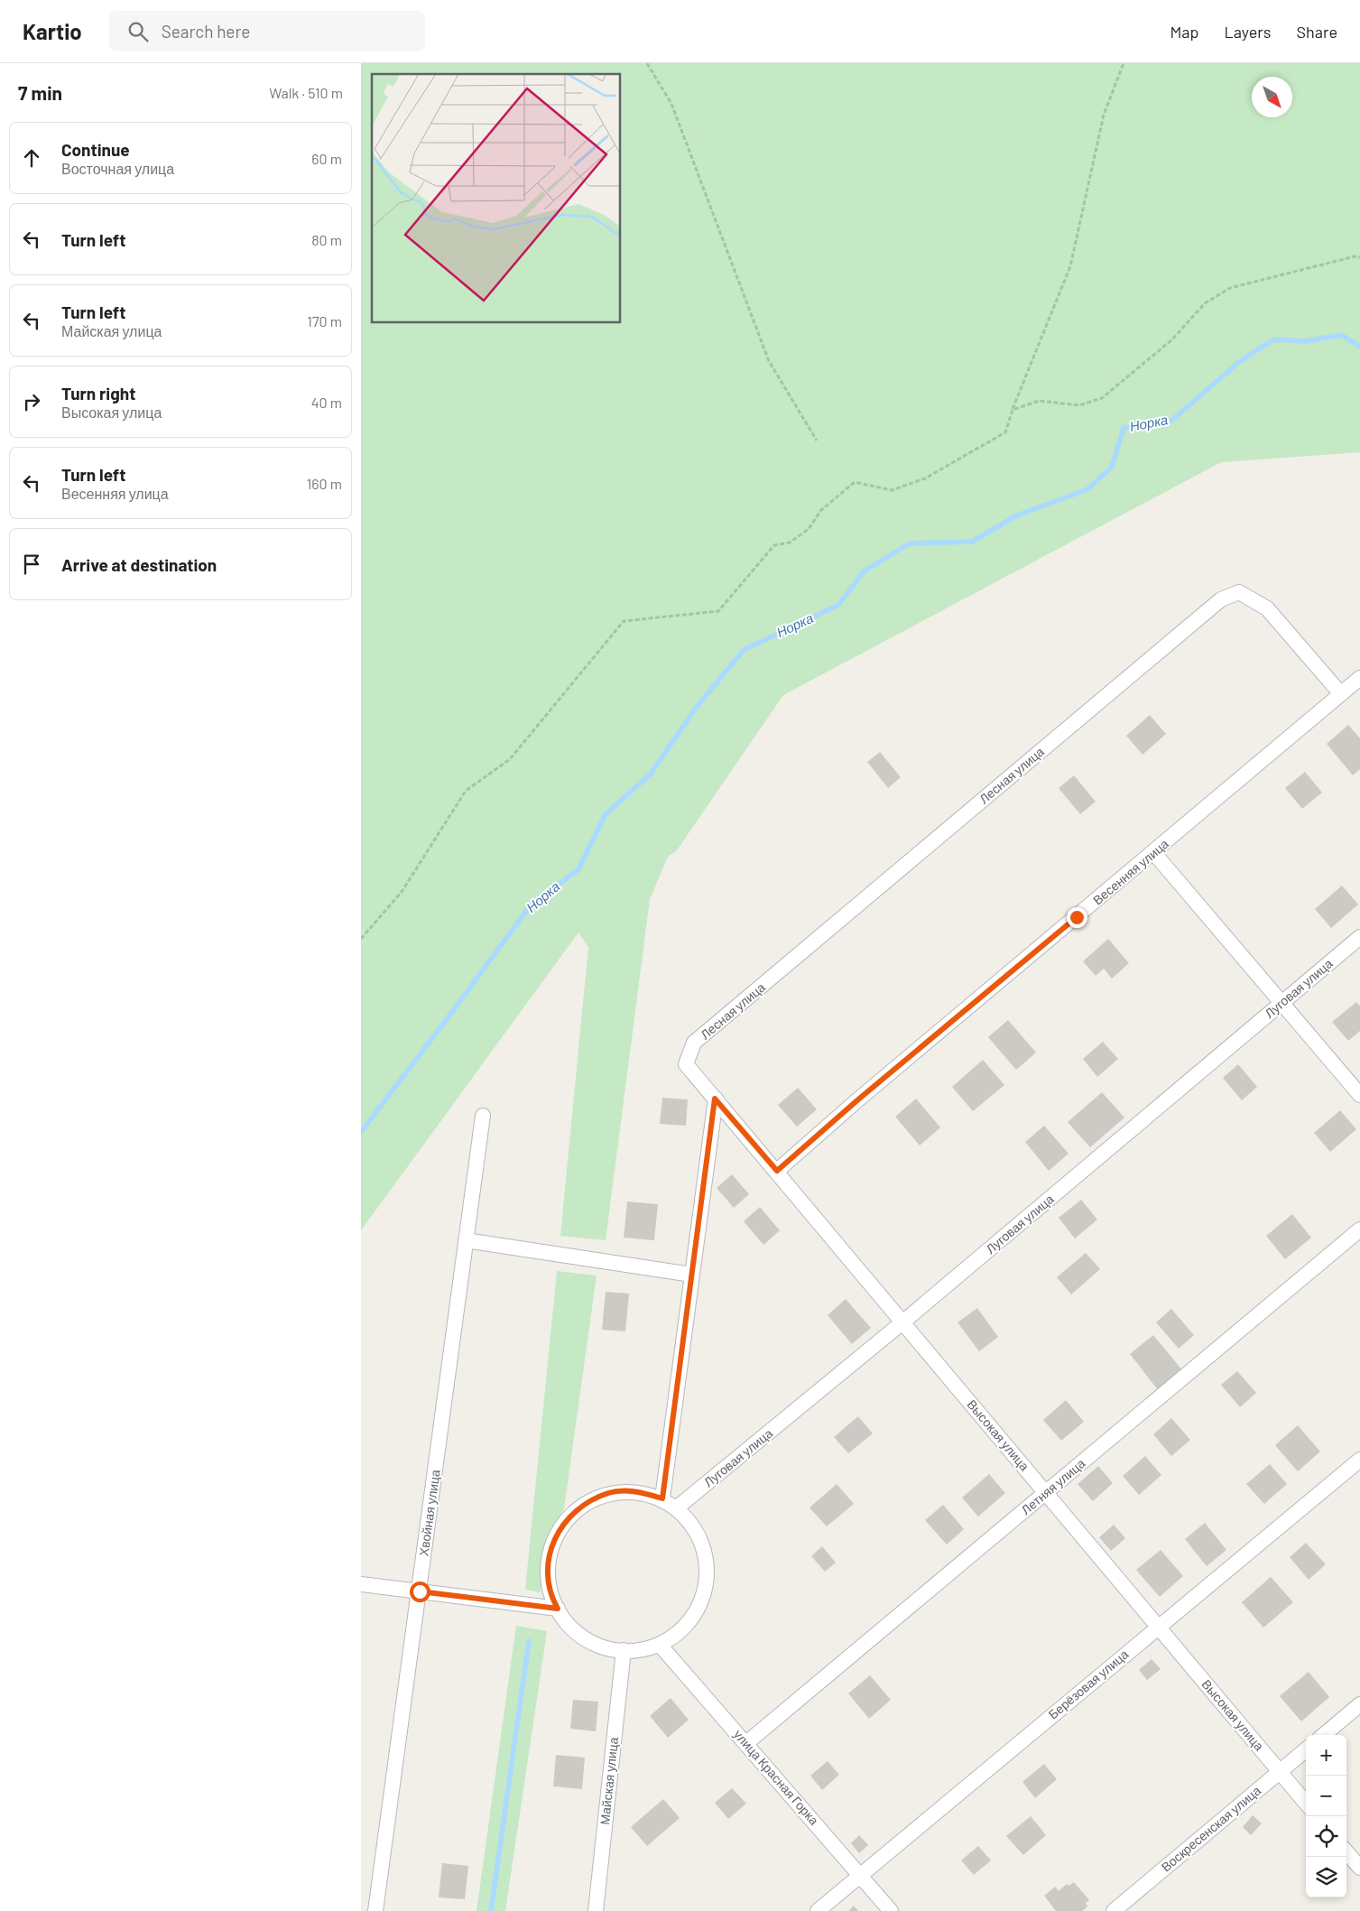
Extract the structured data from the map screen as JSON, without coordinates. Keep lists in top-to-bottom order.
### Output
{
  "streets": {
    "street": [
      "Лесная улица",
      "Весенняя улица",
      "Луговая улица",
      "Высокая улица",
      "Летняя улица",
      "Хвойная улица",
      "Берёзовая улица",
      "улица Красная Горка",
      "Майская улица",
      "Воскресенская улица"
    ]
  },
  "crossings": [
    ["Лесная улица", "Весенняя улица"],
    ["Лесная улица", "Высокая улица"],
    ["Весенняя улица", "Высокая улица"],
    ["Луговая улица", "Высокая улица"],
    ["Луговая улица", "улица Красная Горка"],
    ["Луговая улица", "Майская улица"],
    ["Высокая улица", "Летняя улица"],
    ["Высокая улица", "Берёзовая улица"],
    ["Высокая улица", "Воскресенская улица"],
    ["Летняя улица", "улица Красная Горка"],
    ["Берёзовая улица", "улица Красная Горка"],
    ["улица Красная Горка", "Майская улица"]
  ],
  "water": ["Норка"],
  "north": "bottom right",
  "page": {
    "header": "Kartio",
    "search": "Search here",
    "nav": ["Map", "Layers", "Share"],
    "heading": ["7 min", "Walk · 510 m"],
    "list": [
      ["Continue", "Восточная улица", "60 m"],
      ["Turn left", "80 m"],
      ["Turn left", "Майская улица", "170 m"],
      ["Turn right", "Высокая улица", "40 m"],
      ["Turn left", "Весенняя улица", "160 m"],
      "Arrive at destination"
    ],
    "map_buttons": ["+", "−"]
  }
}
